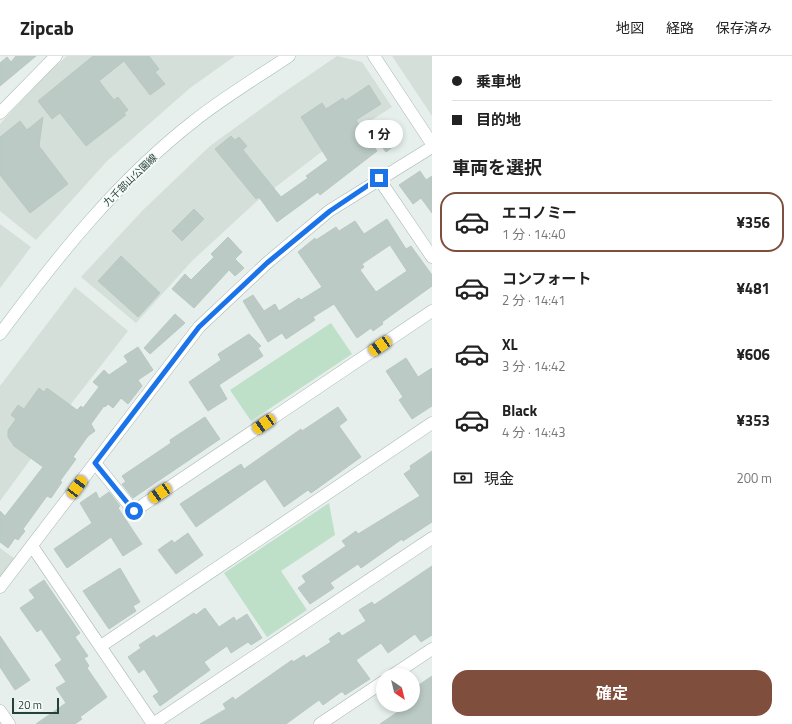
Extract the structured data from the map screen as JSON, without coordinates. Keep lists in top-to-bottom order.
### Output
{
  "streets": {
    "street": ["九千部山公園線"]
  },
  "scale_bar": "20 m",
  "north": "bottom right",
  "page": {
    "header": "Zipcab",
    "nav": ["地図", "経路", "保存済み"],
    "banner": ["乗車地", "目的地"],
    "bubble": "1 分",
    "heading": "車両を選択",
    "list": [
      {
        "name": "エコノミー",
        "note": "1 分 · 14:40",
        "value": "¥356"
      },
      {
        "name": "コンフォート",
        "note": "2 分 · 14:41",
        "value": "¥481"
      },
      {
        "name": "XL",
        "note": "3 分 · 14:42",
        "value": "¥606"
      },
      {
        "name": "Black",
        "note": "4 分 · 14:43",
        "value": "¥353"
      }
    ],
    "pay": ["現金", "200 m"],
    "buttons": "確定",
    "scale": "20 m"
  }
}
